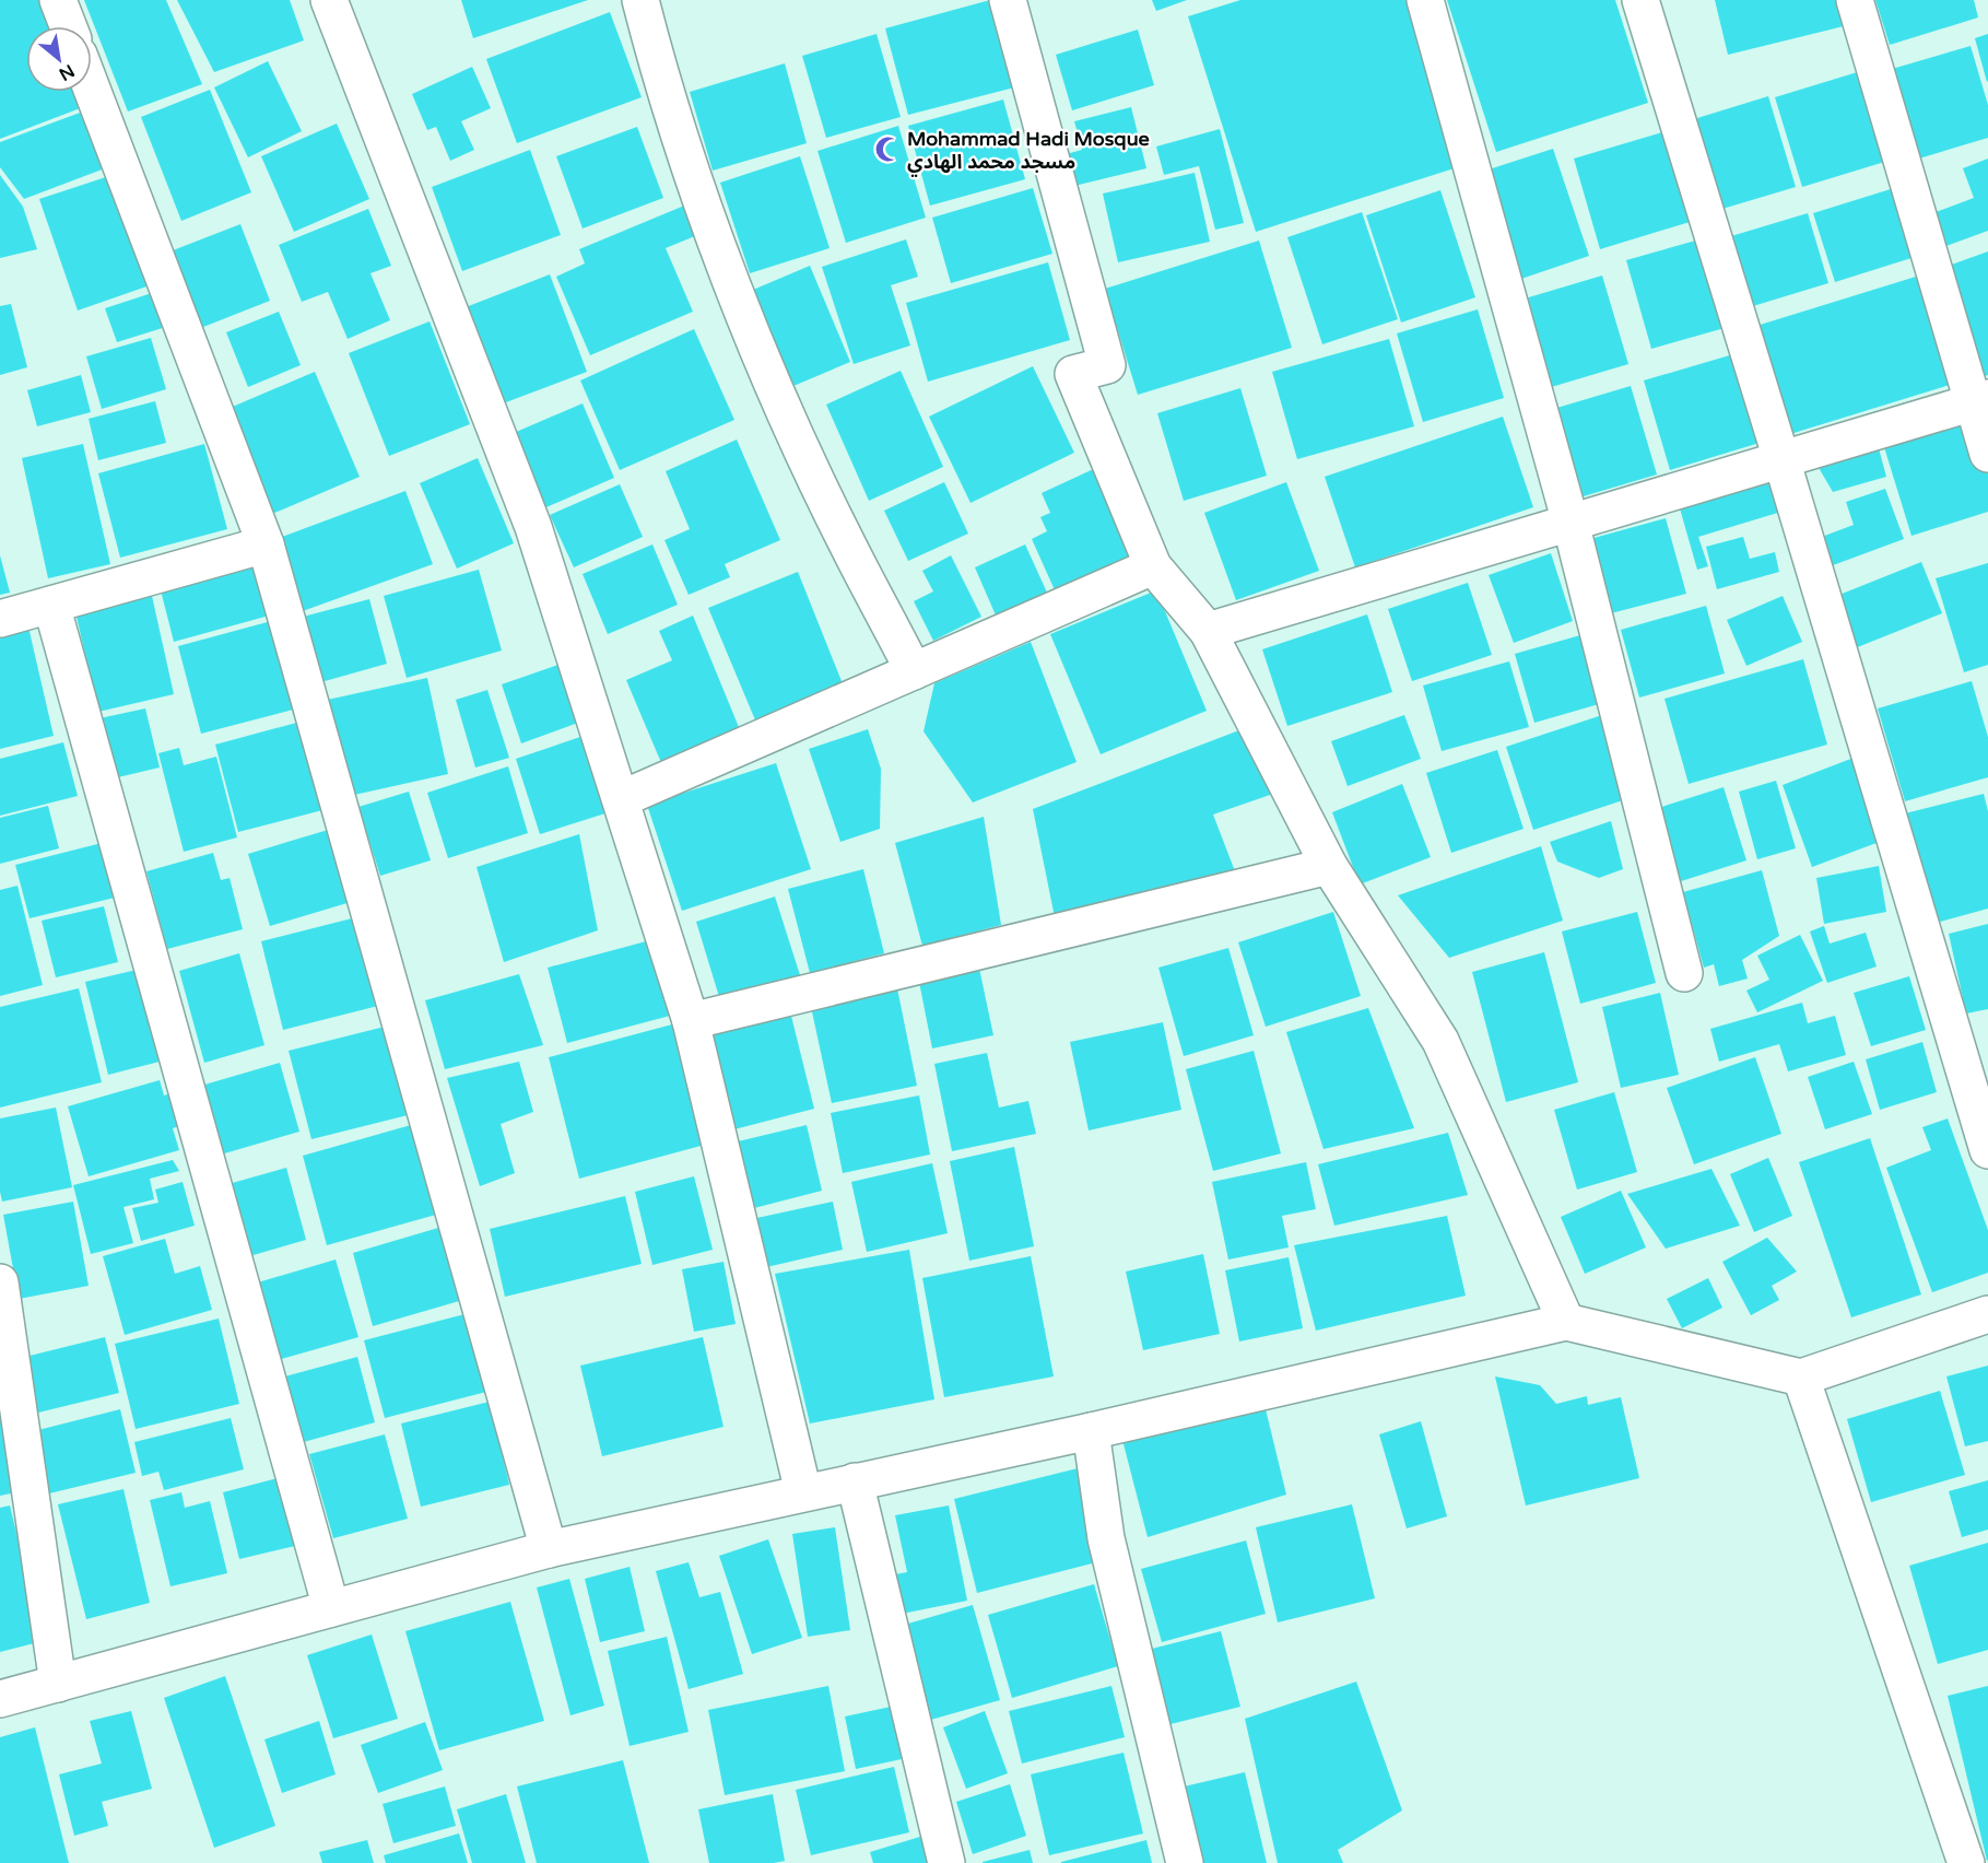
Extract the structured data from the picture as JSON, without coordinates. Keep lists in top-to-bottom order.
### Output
{
  "places": {
    "mosque": ["Mohammad Hadi Mosque مسجد محمد الهادي"]
  },
  "north": "bottom right"
}
